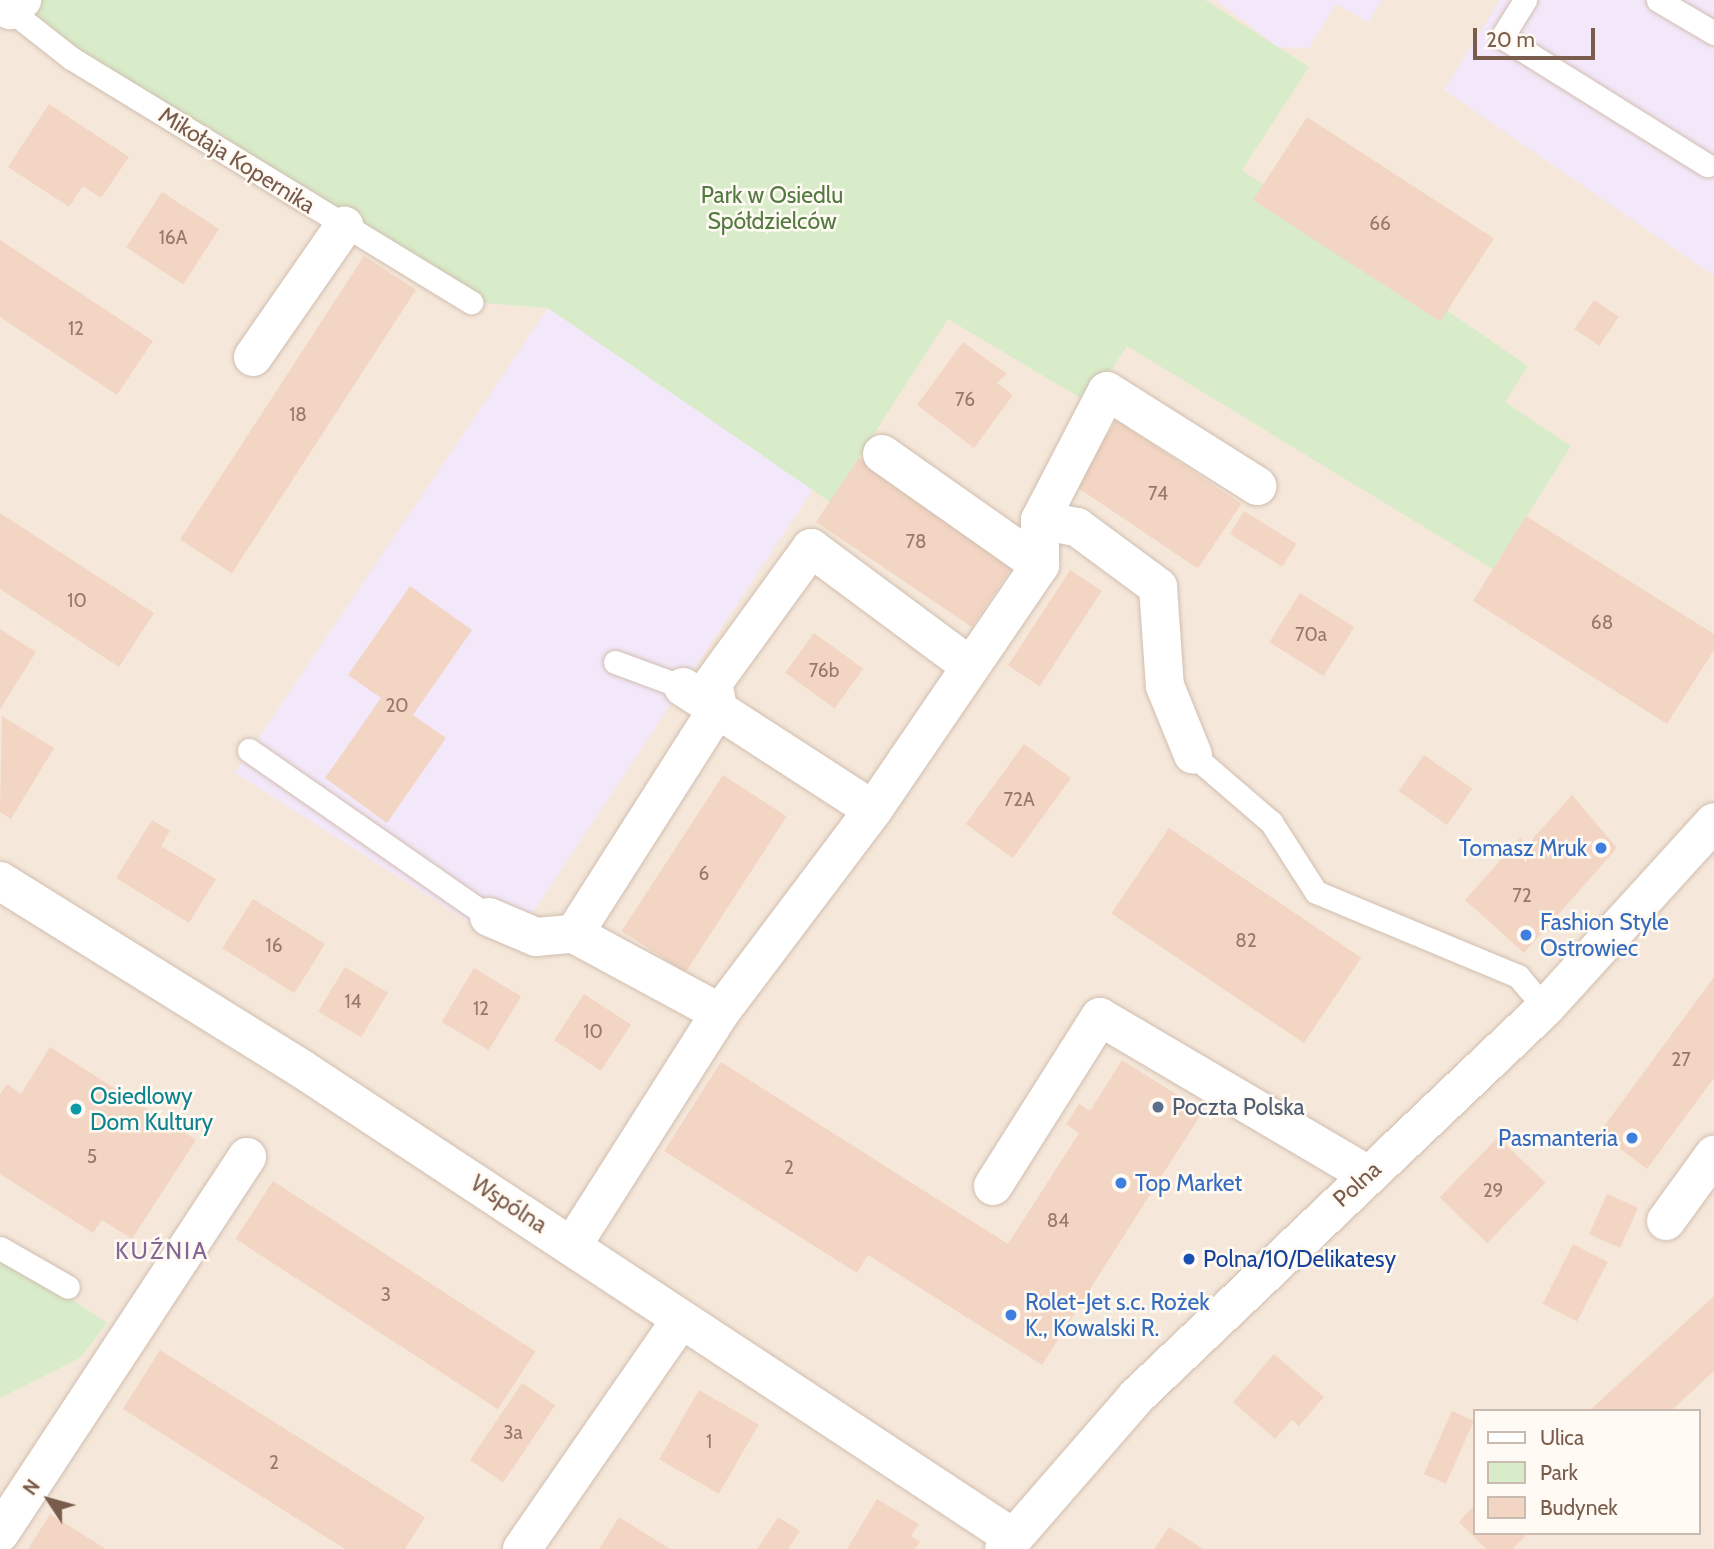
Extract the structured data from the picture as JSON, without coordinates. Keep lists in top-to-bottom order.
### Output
{
  "streets": {
    "street": ["Polna", "Wspólna"],
    "lane": ["Mikołaja Kopernika"]
  },
  "crossings": [
    ["Polna", "Wspólna"]
  ],
  "districts": ["KUŹNIA"],
  "parks": ["Park w Osiedlu Spółdzielców"],
  "places": [
    "Tomasz Mruk",
    "Fashion Style Ostrowiec",
    "Poczta Polska",
    "Osiedlowy Dom Kultury",
    "Pasmanteria",
    "Top Market",
    "Polna/10/Delikatesy",
    "Rolet-Jet s.c. Rożek K., Kowalski R."
  ],
  "house_numbers": [
    "66",
    "16A",
    "12",
    "76",
    "18",
    "74",
    "78",
    "10",
    "68",
    "70a",
    "76b",
    "20",
    "72A",
    "6",
    "72",
    "82",
    "16",
    "14",
    "12",
    "10",
    "27",
    "5",
    "2",
    "29",
    "84",
    "3",
    "3a",
    "1",
    "2"
  ],
  "legend": ["Ulica", "Park", "Budynek"],
  "scale_bar": "20 m",
  "north": "top left"
}
